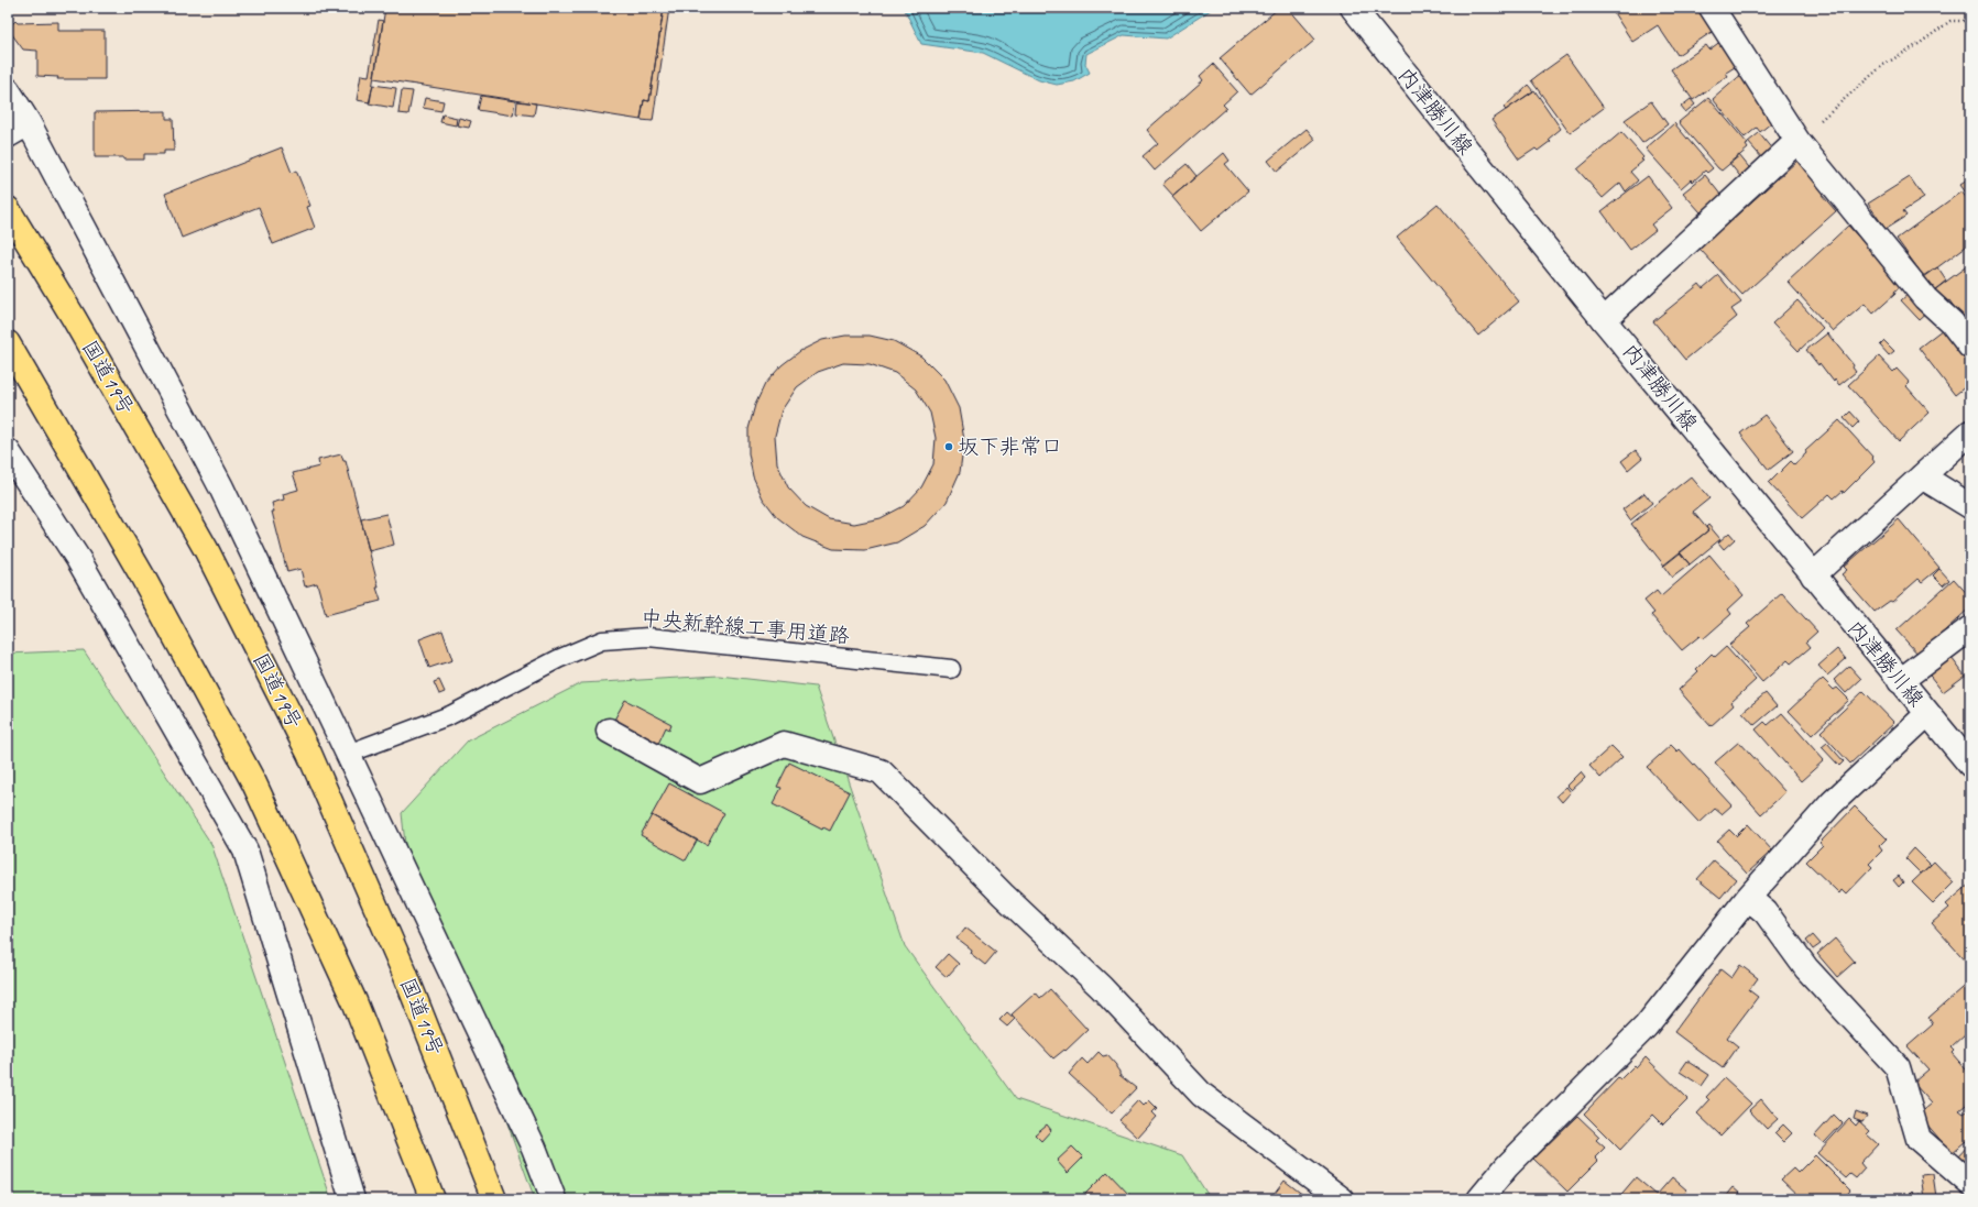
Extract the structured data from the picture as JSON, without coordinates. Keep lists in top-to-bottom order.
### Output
{
  "streets": {
    "highway": ["国道19号"],
    "street": ["内津勝川線"],
    "lane": ["中央新幹線工事用道路"]
  },
  "places": ["坂下非常口"]
}
